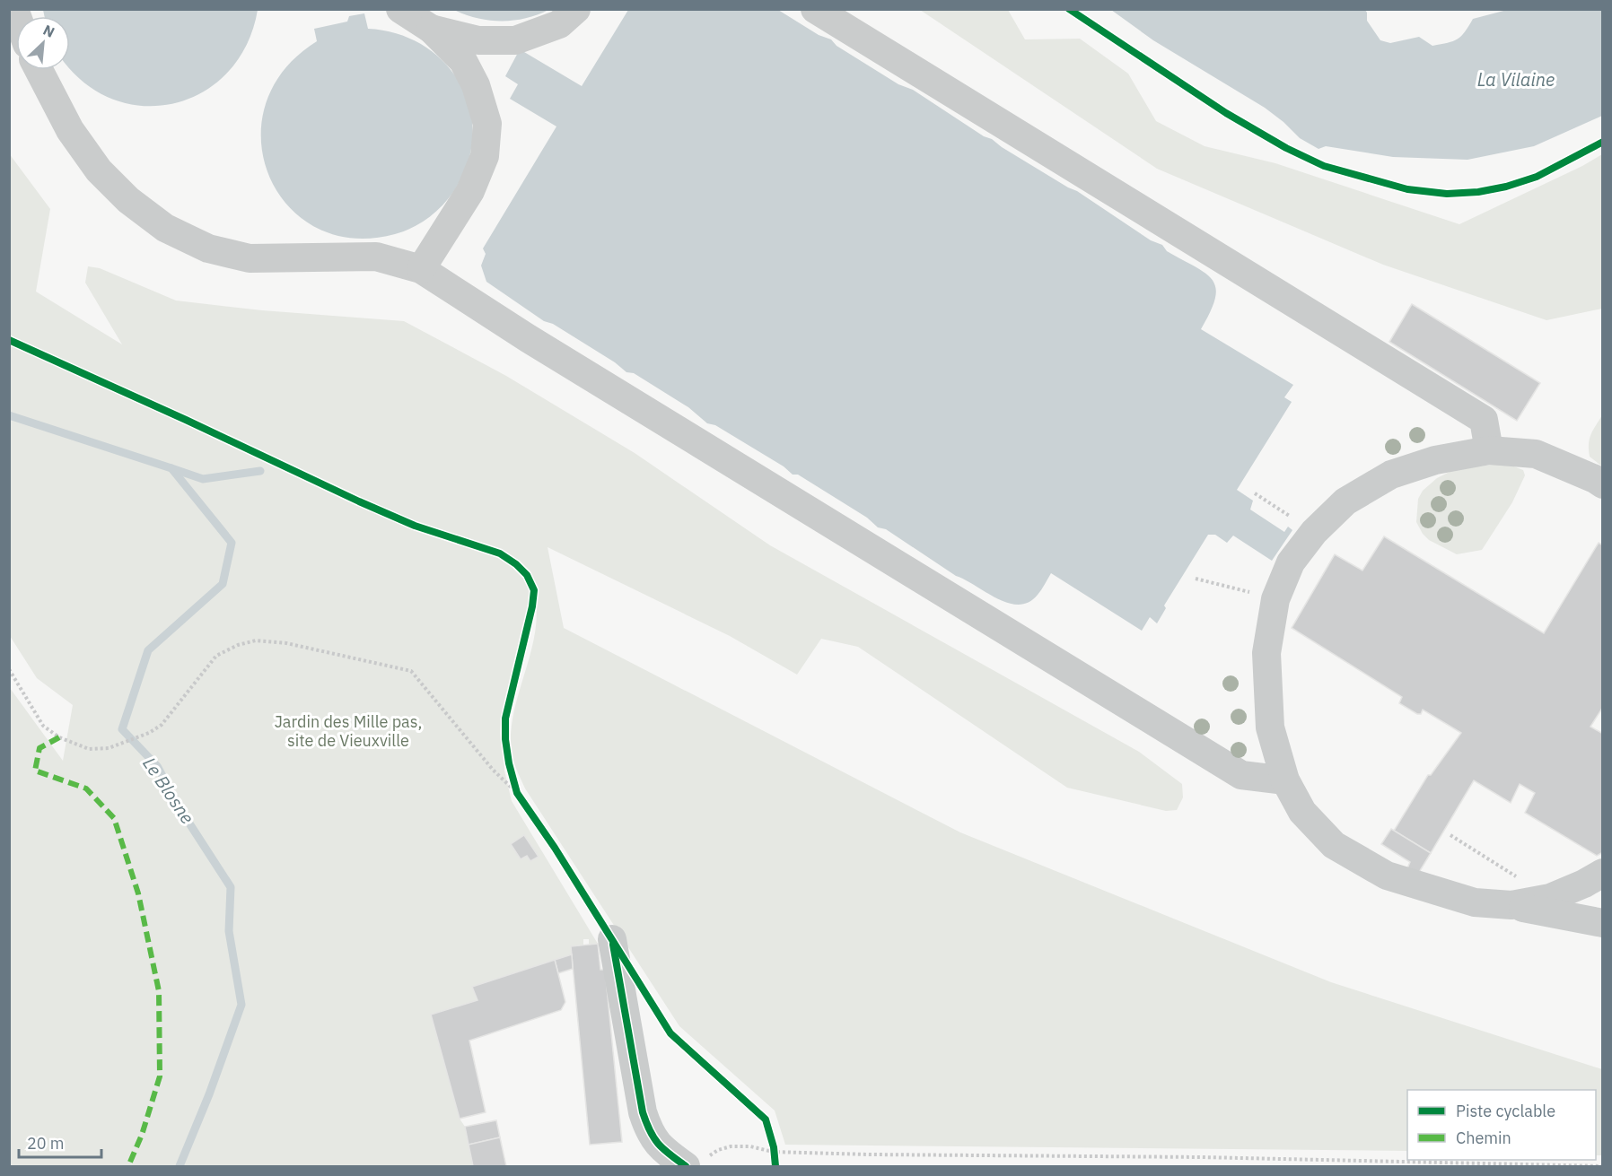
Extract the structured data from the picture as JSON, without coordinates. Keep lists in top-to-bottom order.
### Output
{
  "water": ["La Vilaine", "Le Blosne"],
  "parks": ["Jardin des Mille pas, site de Vieuxville"],
  "legend": ["Piste cyclable", "Chemin"],
  "scale_bar": "20 m",
  "north": "top right"
}
